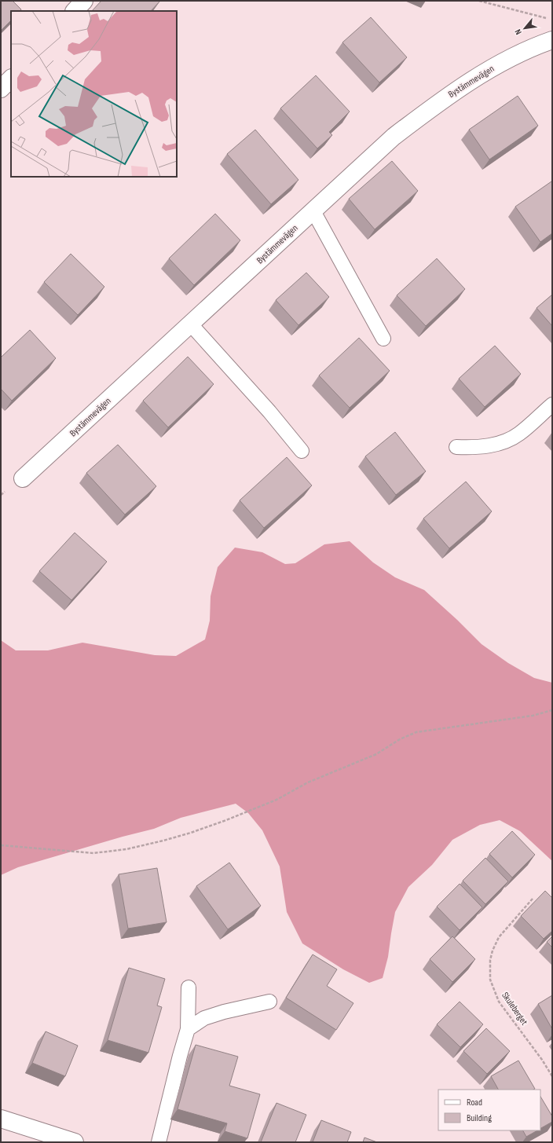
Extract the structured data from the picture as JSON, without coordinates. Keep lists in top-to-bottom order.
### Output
{
  "streets": {
    "street": ["Bystämmevägen"],
    "path": ["Skuleberget"]
  },
  "legend": ["Road", "Building"],
  "north": "bottom left"
}
